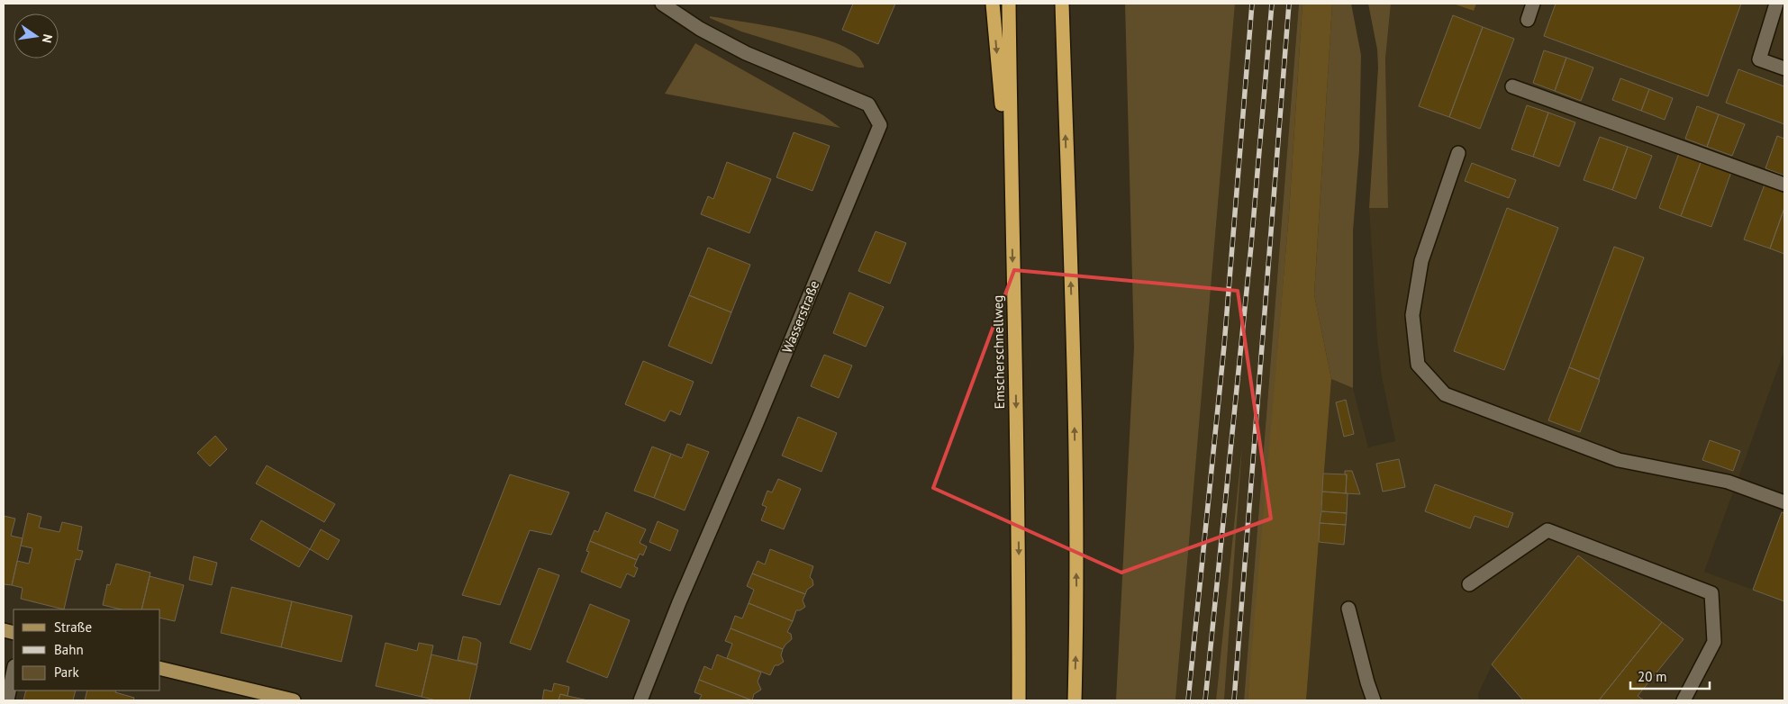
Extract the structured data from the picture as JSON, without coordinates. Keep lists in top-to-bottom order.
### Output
{
  "streets": {
    "highway": ["Emscherschnellweg"],
    "street": ["Wasserstraße"]
  },
  "legend": ["Straße", "Bahn", "Park"],
  "scale_bar": "20 m",
  "north": "right"
}
